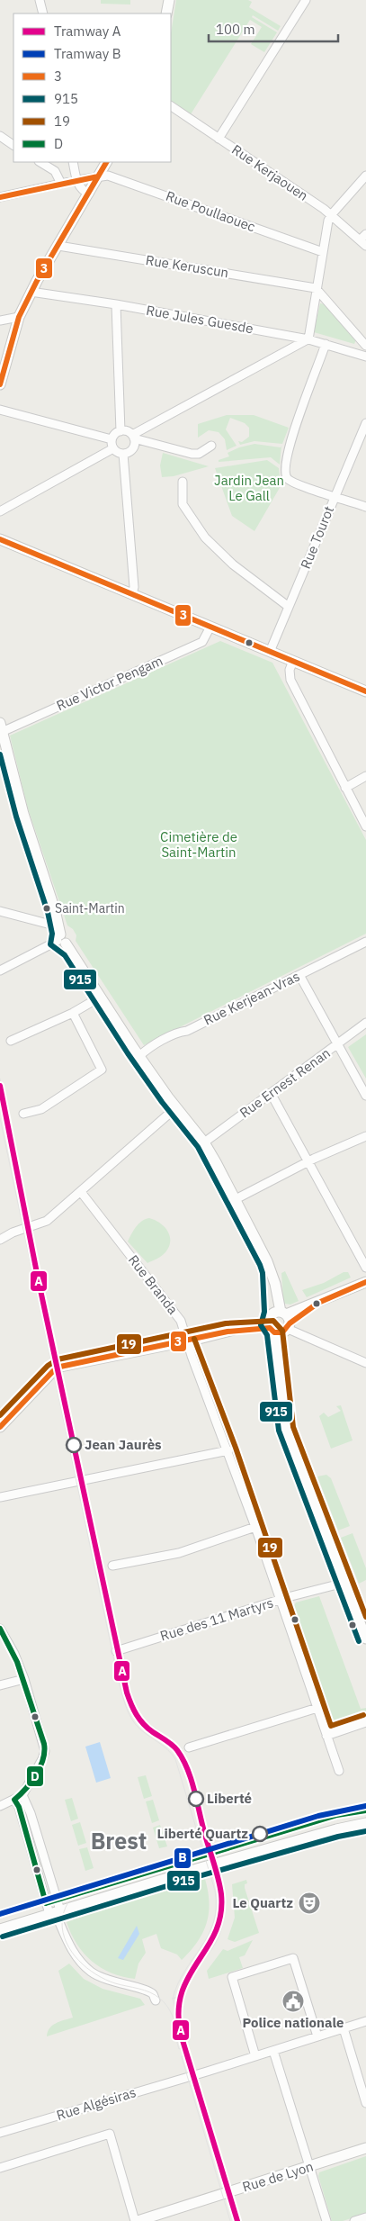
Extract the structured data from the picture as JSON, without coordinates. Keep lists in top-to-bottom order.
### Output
{
  "streets": {
    "main road": ["Rue de Lyon"],
    "street": [
      "Rue Kerjaouen",
      "Rue Poullaouec",
      "Rue Keruscun",
      "Rue Jules Guesde",
      "Rue Tourot",
      "Rue Victor Pengam",
      "Rue Kerjean-Vras",
      "Rue Ernest Renan",
      "Rue Branda",
      "Rue des 11 Martyrs",
      "Rue Algésiras"
    ]
  },
  "crossings": [
    ["Rue Branda", "Rue des 11 Martyrs"]
  ],
  "districts": ["Brest"],
  "parks": ["Jardin Jean Le Gall", "Cimetière de Saint-Martin"],
  "places": {
    "other": [
      "Saint-Martin",
      "Jean Jaurès",
      "Liberté",
      "Liberté Quartz"
    ],
    "theatre": ["Le Quartz"],
    "public building": ["Police nationale"]
  },
  "lines": [
    "transit line 3",
    "transit line 915",
    "tram line A",
    "transit line 19",
    "transit line D",
    "tram line B"
  ],
  "legend": [
    "Tramway A",
    "Tramway B",
    "3",
    "915",
    "19",
    "D"
  ],
  "scale_bar": "100 m"
}
